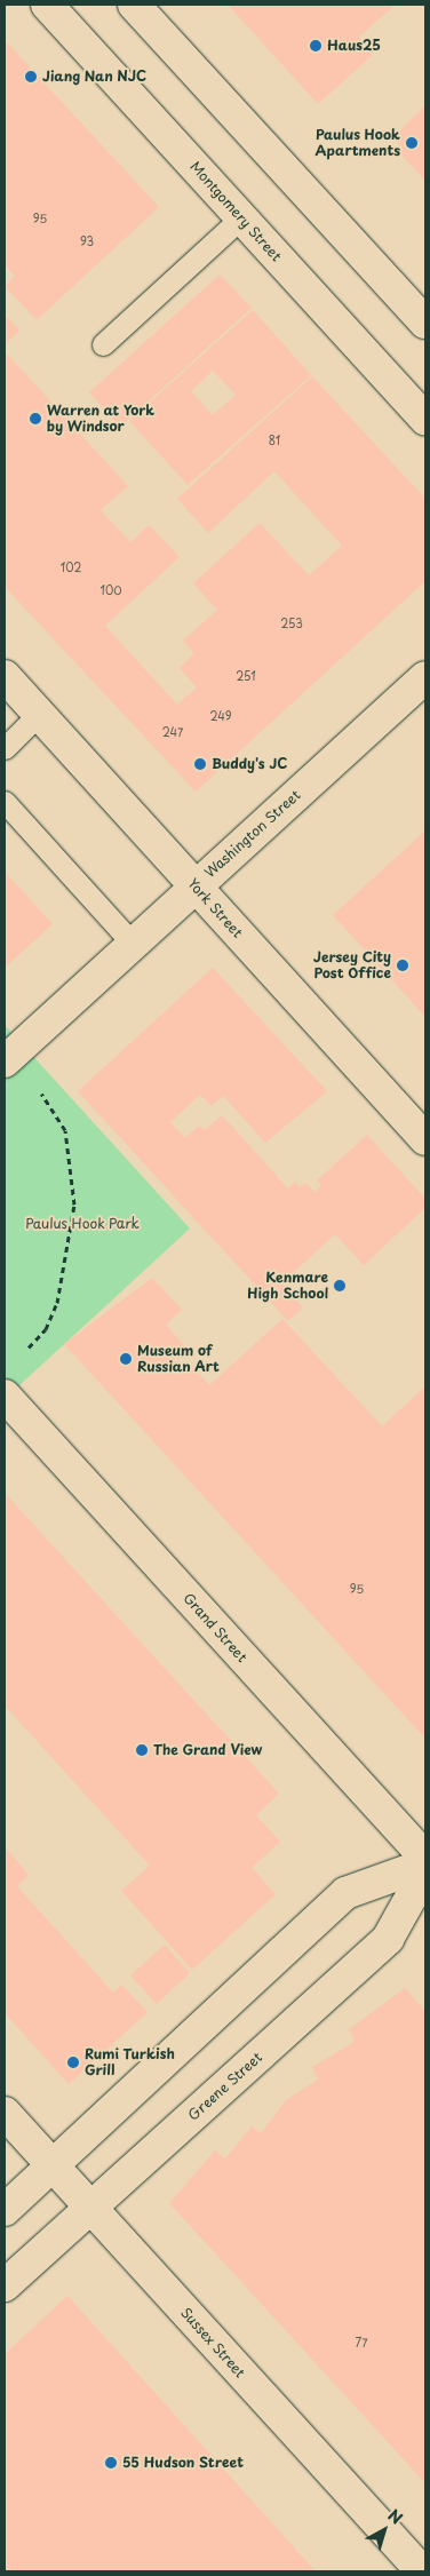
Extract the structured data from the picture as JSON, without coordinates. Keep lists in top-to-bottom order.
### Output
{
  "streets": {
    "street": [
      "Montgomery Street",
      "Washington Street",
      "York Street",
      "Grand Street",
      "Greene Street",
      "Sussex Street"
    ]
  },
  "crossings": [
    ["Washington Street", "York Street"],
    ["Greene Street", "Sussex Street"]
  ],
  "parks": ["Paulus Hook Park"],
  "places": [
    "Haus25",
    "Jiang Nan NJC",
    "Paulus Hook Apartments",
    "Warren at York by Windsor",
    "Buddy's JC",
    "Jersey City Post Office",
    "Kenmare High School",
    "Museum of Russian Art",
    "The Grand View",
    "Rumi Turkish Grill",
    "55 Hudson Street"
  ],
  "house_numbers": [
    "95",
    "93",
    "81",
    "102",
    "100",
    "253",
    "251",
    "249",
    "247",
    "95",
    "77"
  ],
  "north": "top right"
}
